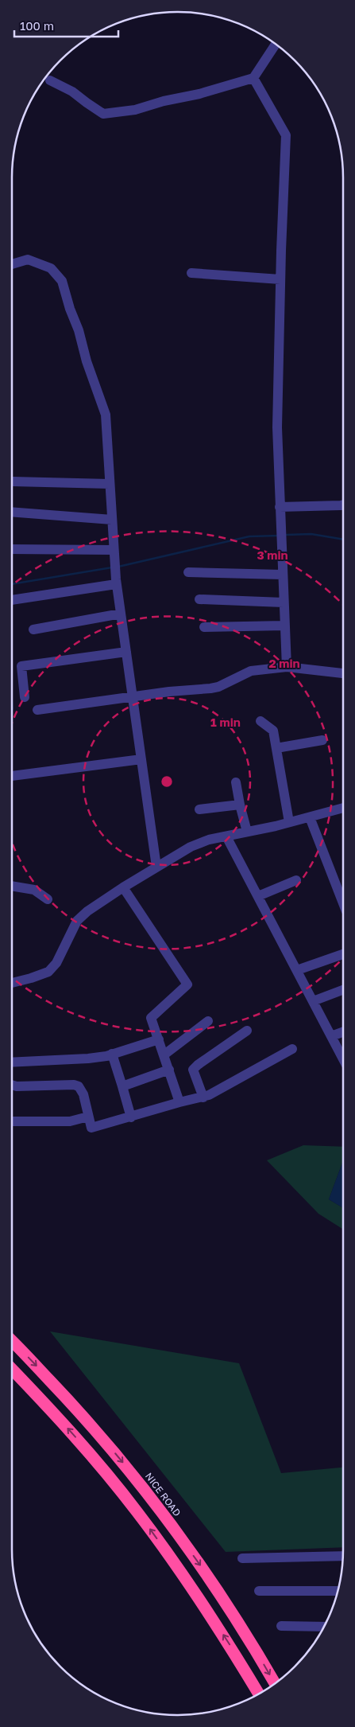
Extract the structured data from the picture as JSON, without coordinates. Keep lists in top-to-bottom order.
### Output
{
  "streets": {
    "highway": ["NICE ROAD"]
  },
  "scale_bar": "100 m",
  "rings": ["3 min", "2 min", "1 min"]
}
